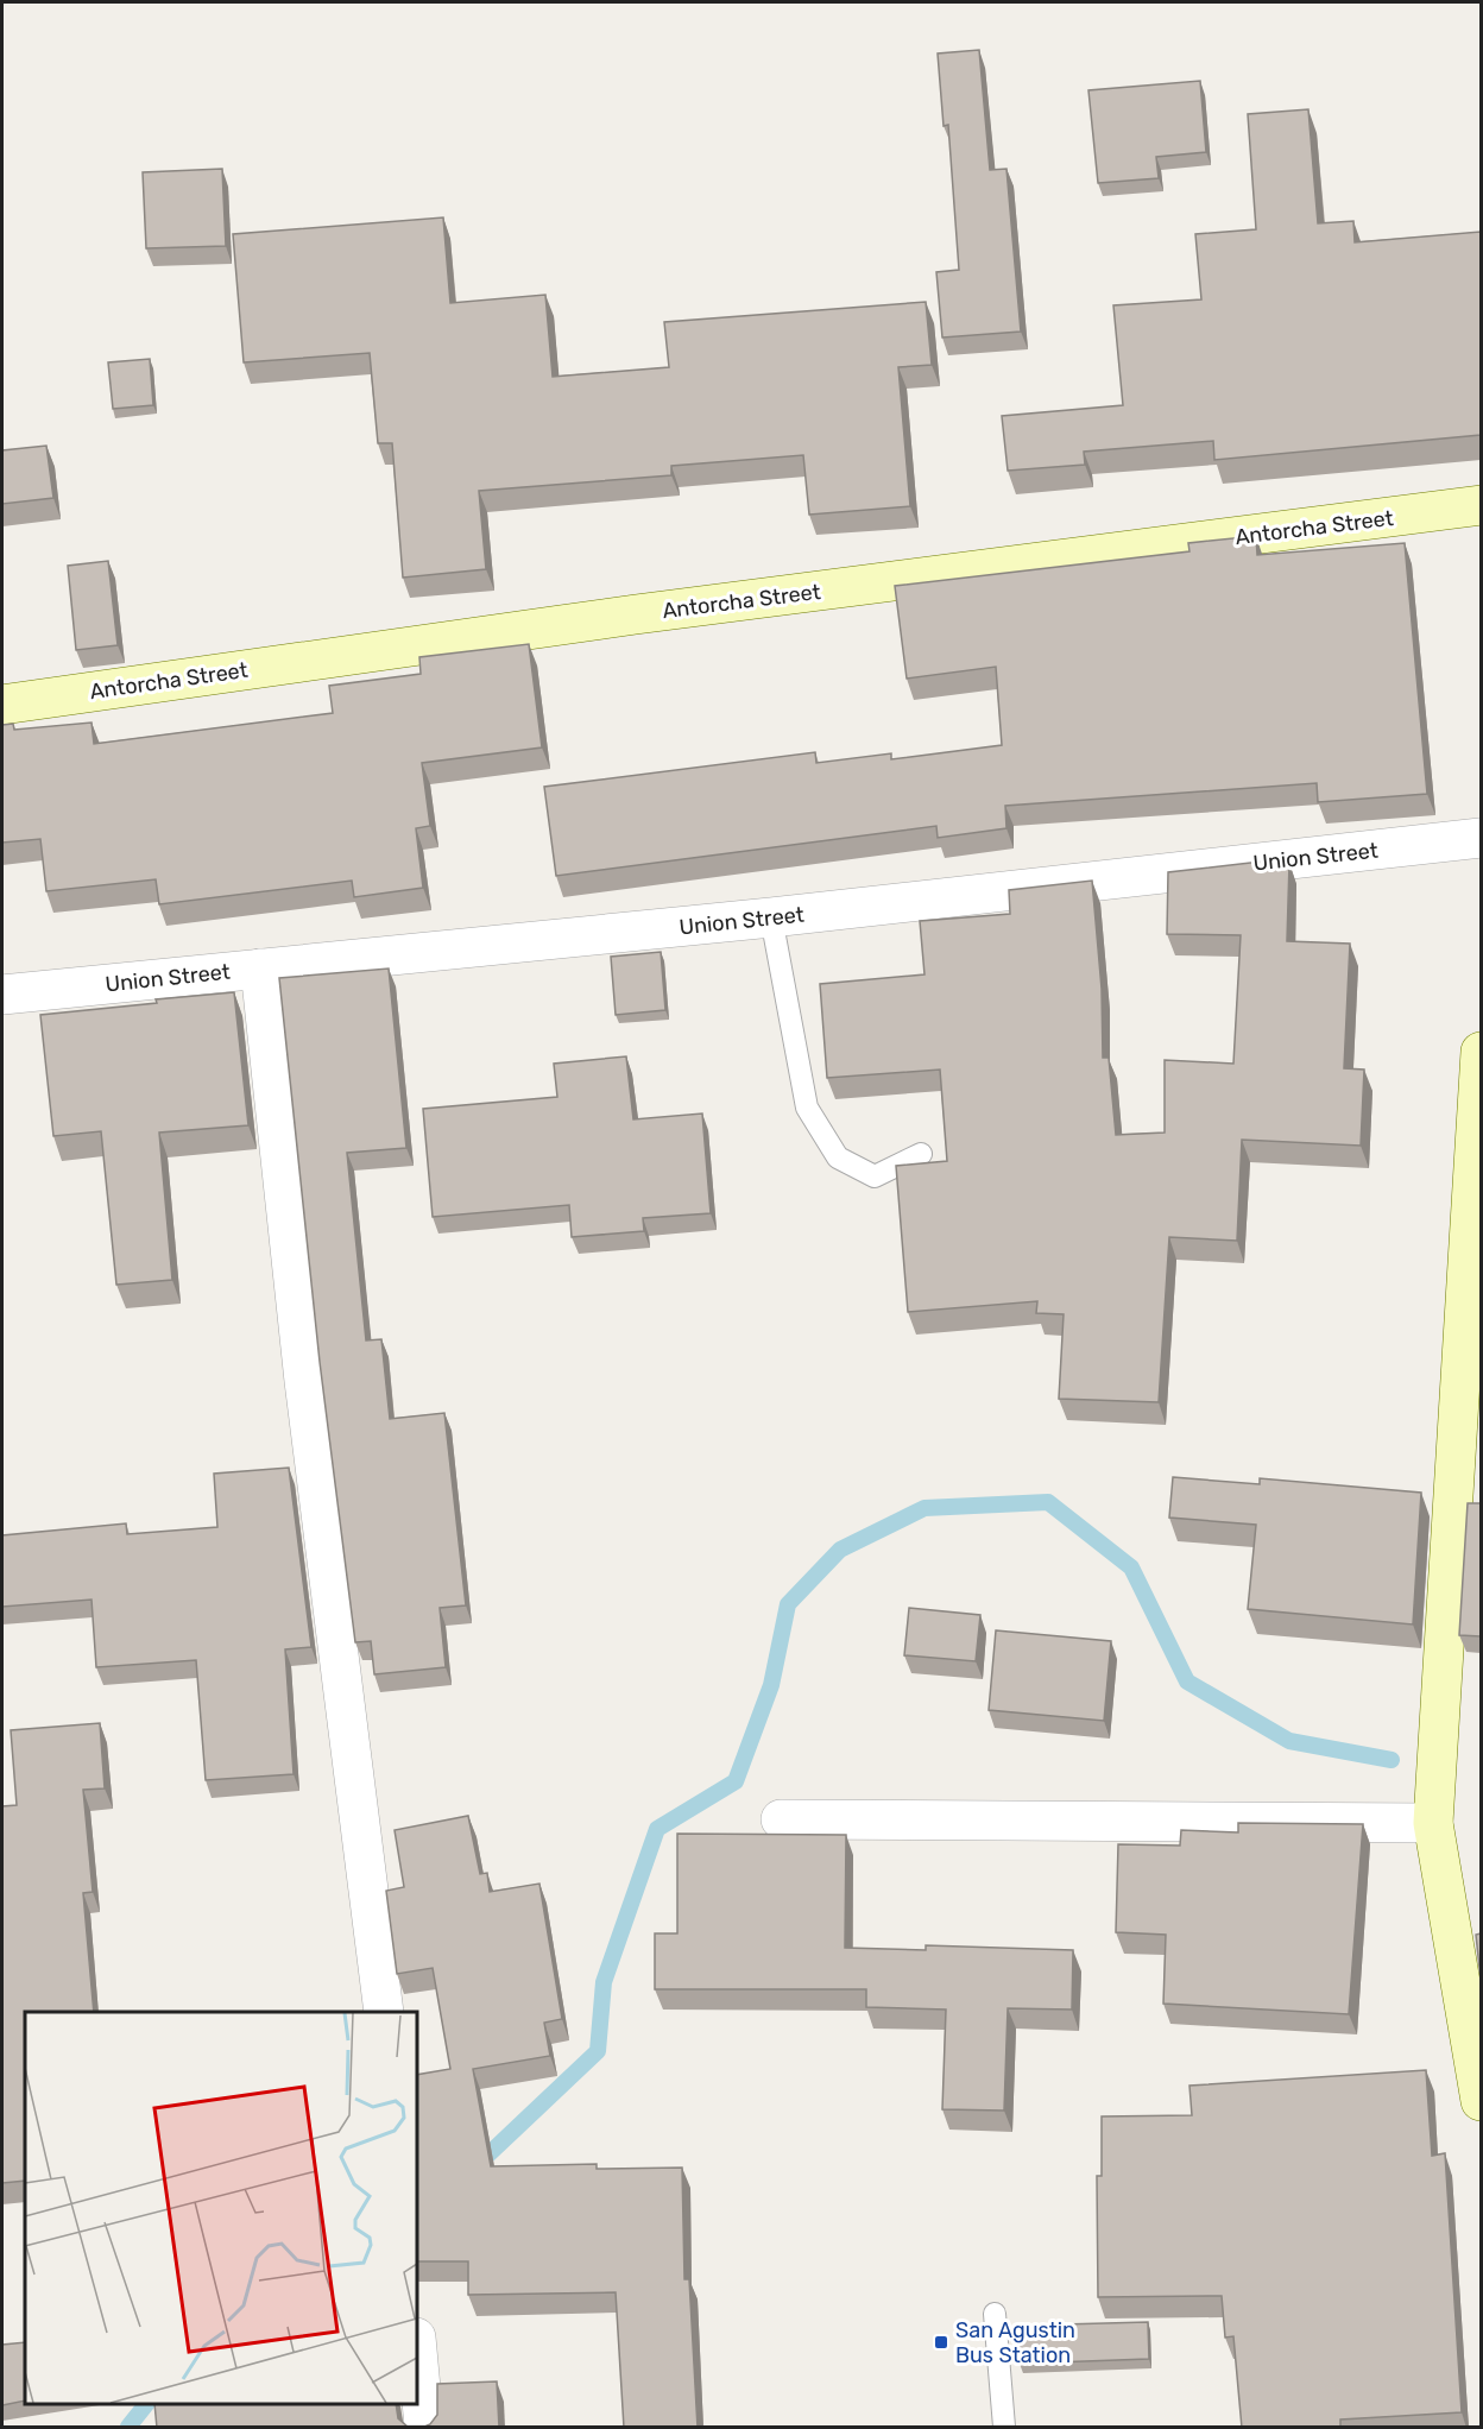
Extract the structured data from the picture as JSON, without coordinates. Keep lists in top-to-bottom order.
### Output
{
  "streets": {
    "main road": ["Antorcha Street"],
    "street": ["Union Street"]
  },
  "places": {
    "transit": ["San Agustin Bus Station"]
  }
}
